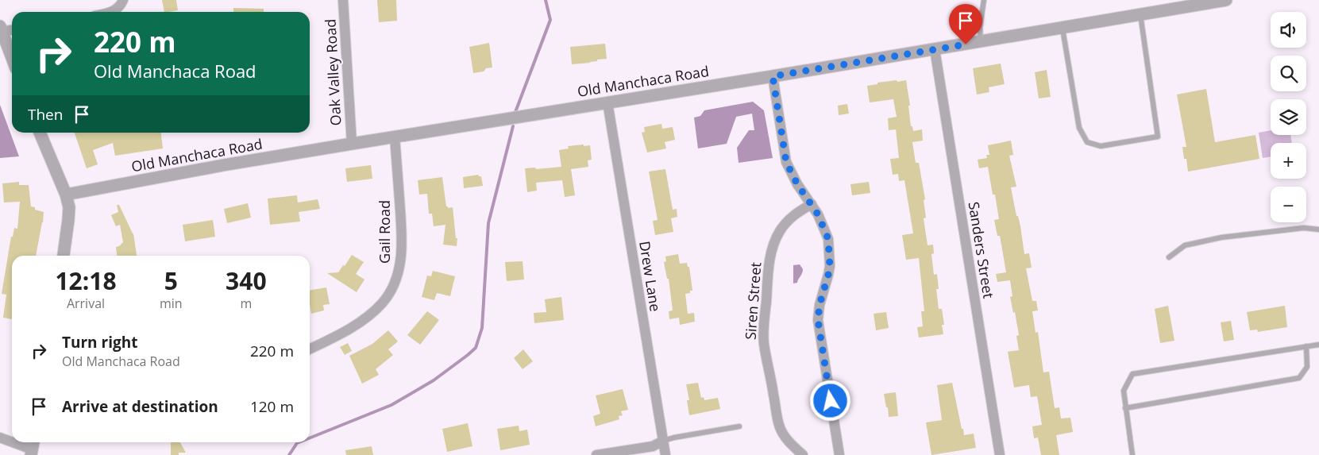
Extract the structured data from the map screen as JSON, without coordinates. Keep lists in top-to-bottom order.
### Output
{
  "streets": {
    "street": [
      "Oak Valley Road",
      "Old Manchaca Road",
      "Gail Road",
      "Sanders Street",
      "Drew Lane",
      "Siren Street"
    ]
  },
  "crossings": [
    ["Oak Valley Road", "Old Manchaca Road"],
    ["Old Manchaca Road", "Gail Road"],
    ["Old Manchaca Road", "Sanders Street"],
    ["Old Manchaca Road", "Drew Lane"]
  ],
  "page": {
    "map_buttons": ["+", "−"],
    "turn": ["220 m", "Old Manchaca Road"],
    "then": "Then",
    "eta": [
      "12:18",
      "Arrival",
      "5",
      "min",
      "340",
      "m"
    ],
    "list": [
      {
        "name": "Turn right",
        "note": "Old Manchaca Road",
        "value": "220 m"
      },
      {
        "name": "Arrive at destination",
        "value": "120 m"
      }
    ]
  }
}
